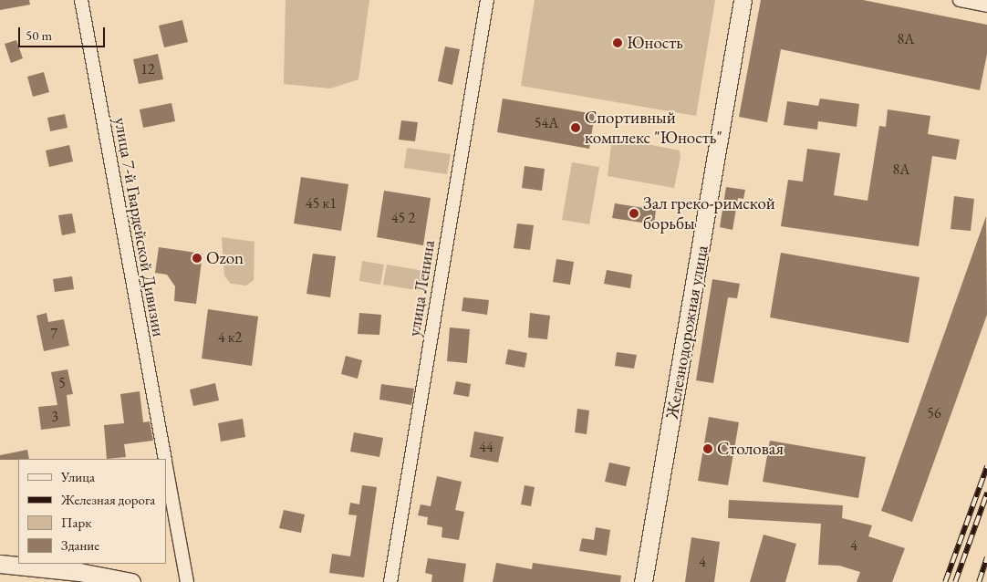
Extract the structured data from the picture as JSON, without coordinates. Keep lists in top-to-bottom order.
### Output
{
  "streets": {
    "main road": ["Железнодорожная улица"],
    "street": ["улица 7-й Гвардейской Дивизии", "улица Ленина"]
  },
  "places": [
    "Юность",
    "Спортивный комплекс \"Юность\"",
    "Зал греко-римской борьбы",
    "Ozon",
    "Столовая"
  ],
  "house_numbers": [
    "8А",
    "12",
    "54А",
    "8А",
    "45 к1",
    "45 2",
    "7",
    "4 к2",
    "5",
    "56",
    "3",
    "44",
    "4",
    "4"
  ],
  "legend": [
    "Улица",
    "Железная дорога",
    "Парк",
    "Здание"
  ],
  "scale_bar": "50 m"
}
